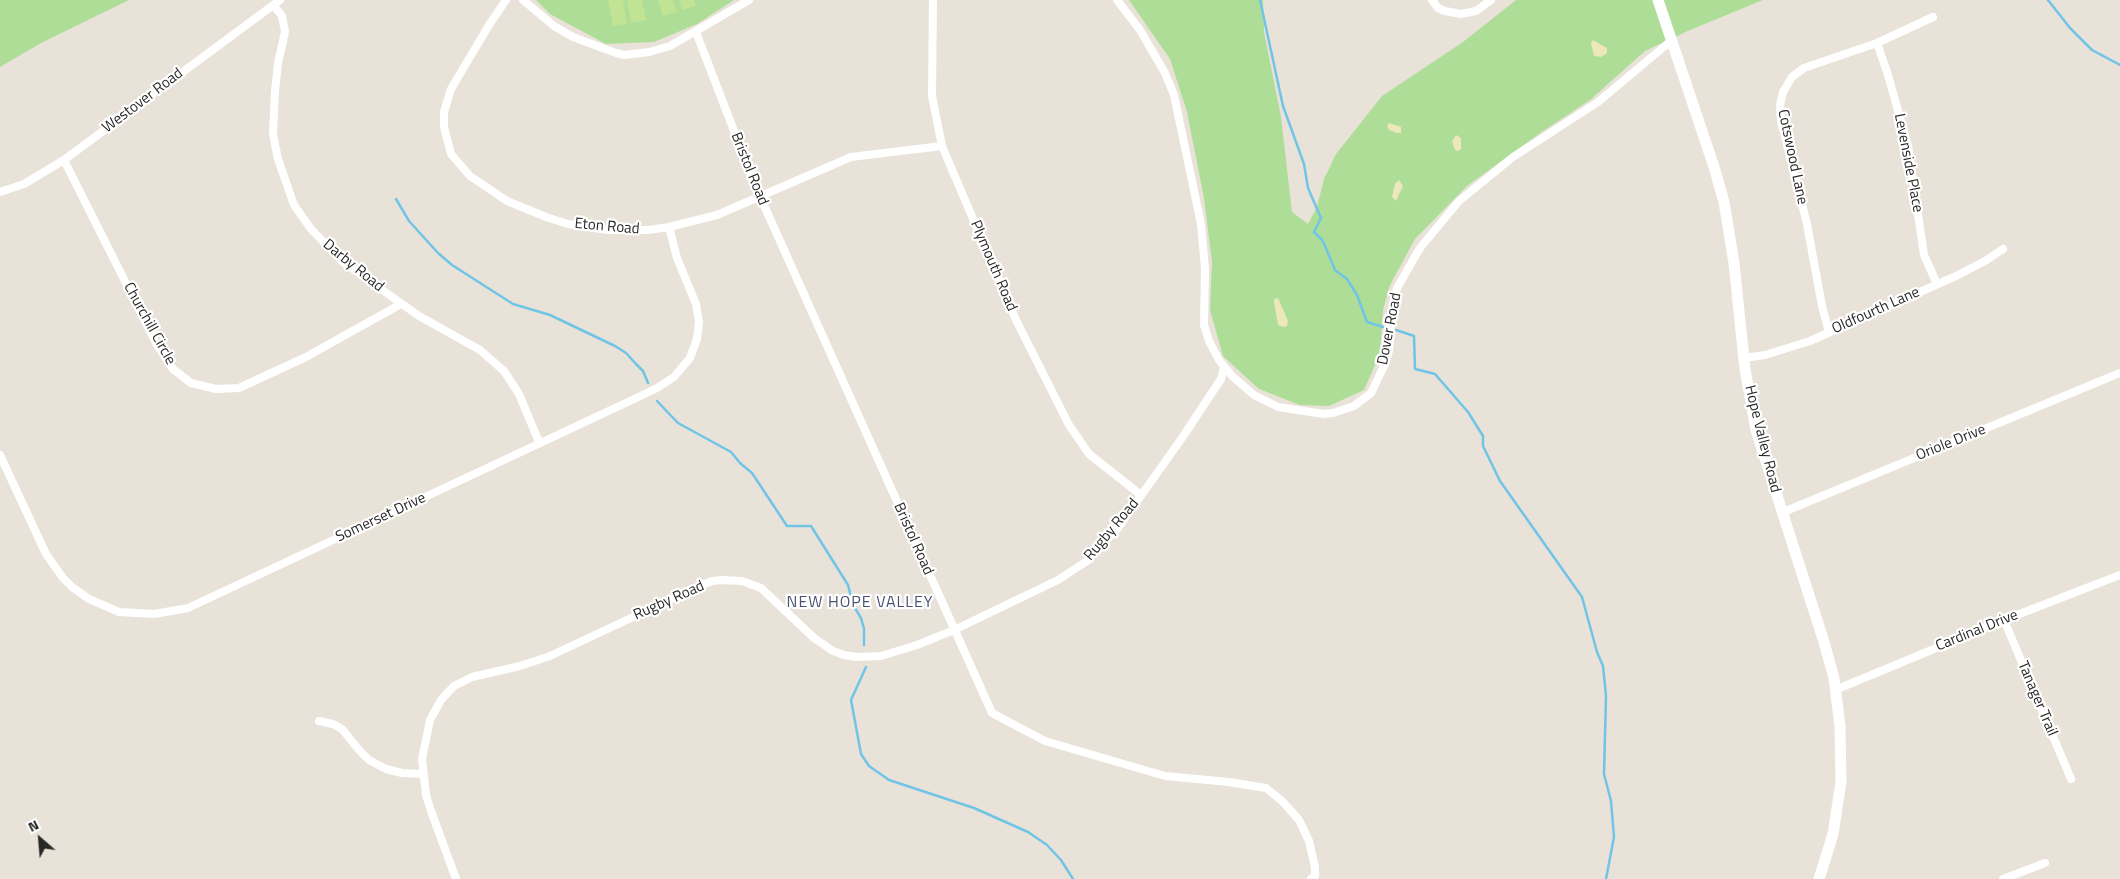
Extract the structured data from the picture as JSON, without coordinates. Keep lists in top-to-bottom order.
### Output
{
  "streets": {
    "main road": ["Hope Valley Road"],
    "street": [
      "Westover Road",
      "Cotswood Lane",
      "Levenside Place",
      "Bristol Road",
      "Eton Road",
      "Darby Road",
      "Plymouth Road",
      "Oldfourth Lane",
      "Churchill Circle",
      "Dover Road",
      "Oriole Drive",
      "Somerset Drive",
      "Rugby Road",
      "Cardinal Drive",
      "Tanager Trail"
    ]
  },
  "crossings": [
    ["Westover Road", "Darby Road"],
    ["Westover Road", "Churchill Circle"],
    ["Cotswood Lane", "Levenside Place"],
    ["Cotswood Lane", "Oldfourth Lane"],
    ["Levenside Place", "Oldfourth Lane"],
    ["Bristol Road", "Eton Road"],
    ["Bristol Road", "Rugby Road"],
    ["Eton Road", "Plymouth Road"],
    ["Eton Road", "Somerset Drive"],
    ["Darby Road", "Churchill Circle"],
    ["Darby Road", "Somerset Drive"],
    ["Plymouth Road", "Rugby Road"],
    ["Oldfourth Lane", "Hope Valley Road"],
    ["Dover Road", "Hope Valley Road"],
    ["Dover Road", "Rugby Road"],
    ["Hope Valley Road", "Oriole Drive"],
    ["Hope Valley Road", "Cardinal Drive"],
    ["Cardinal Drive", "Tanager Trail"]
  ],
  "districts": ["NEW HOPE VALLEY"],
  "north": "top left"
}
